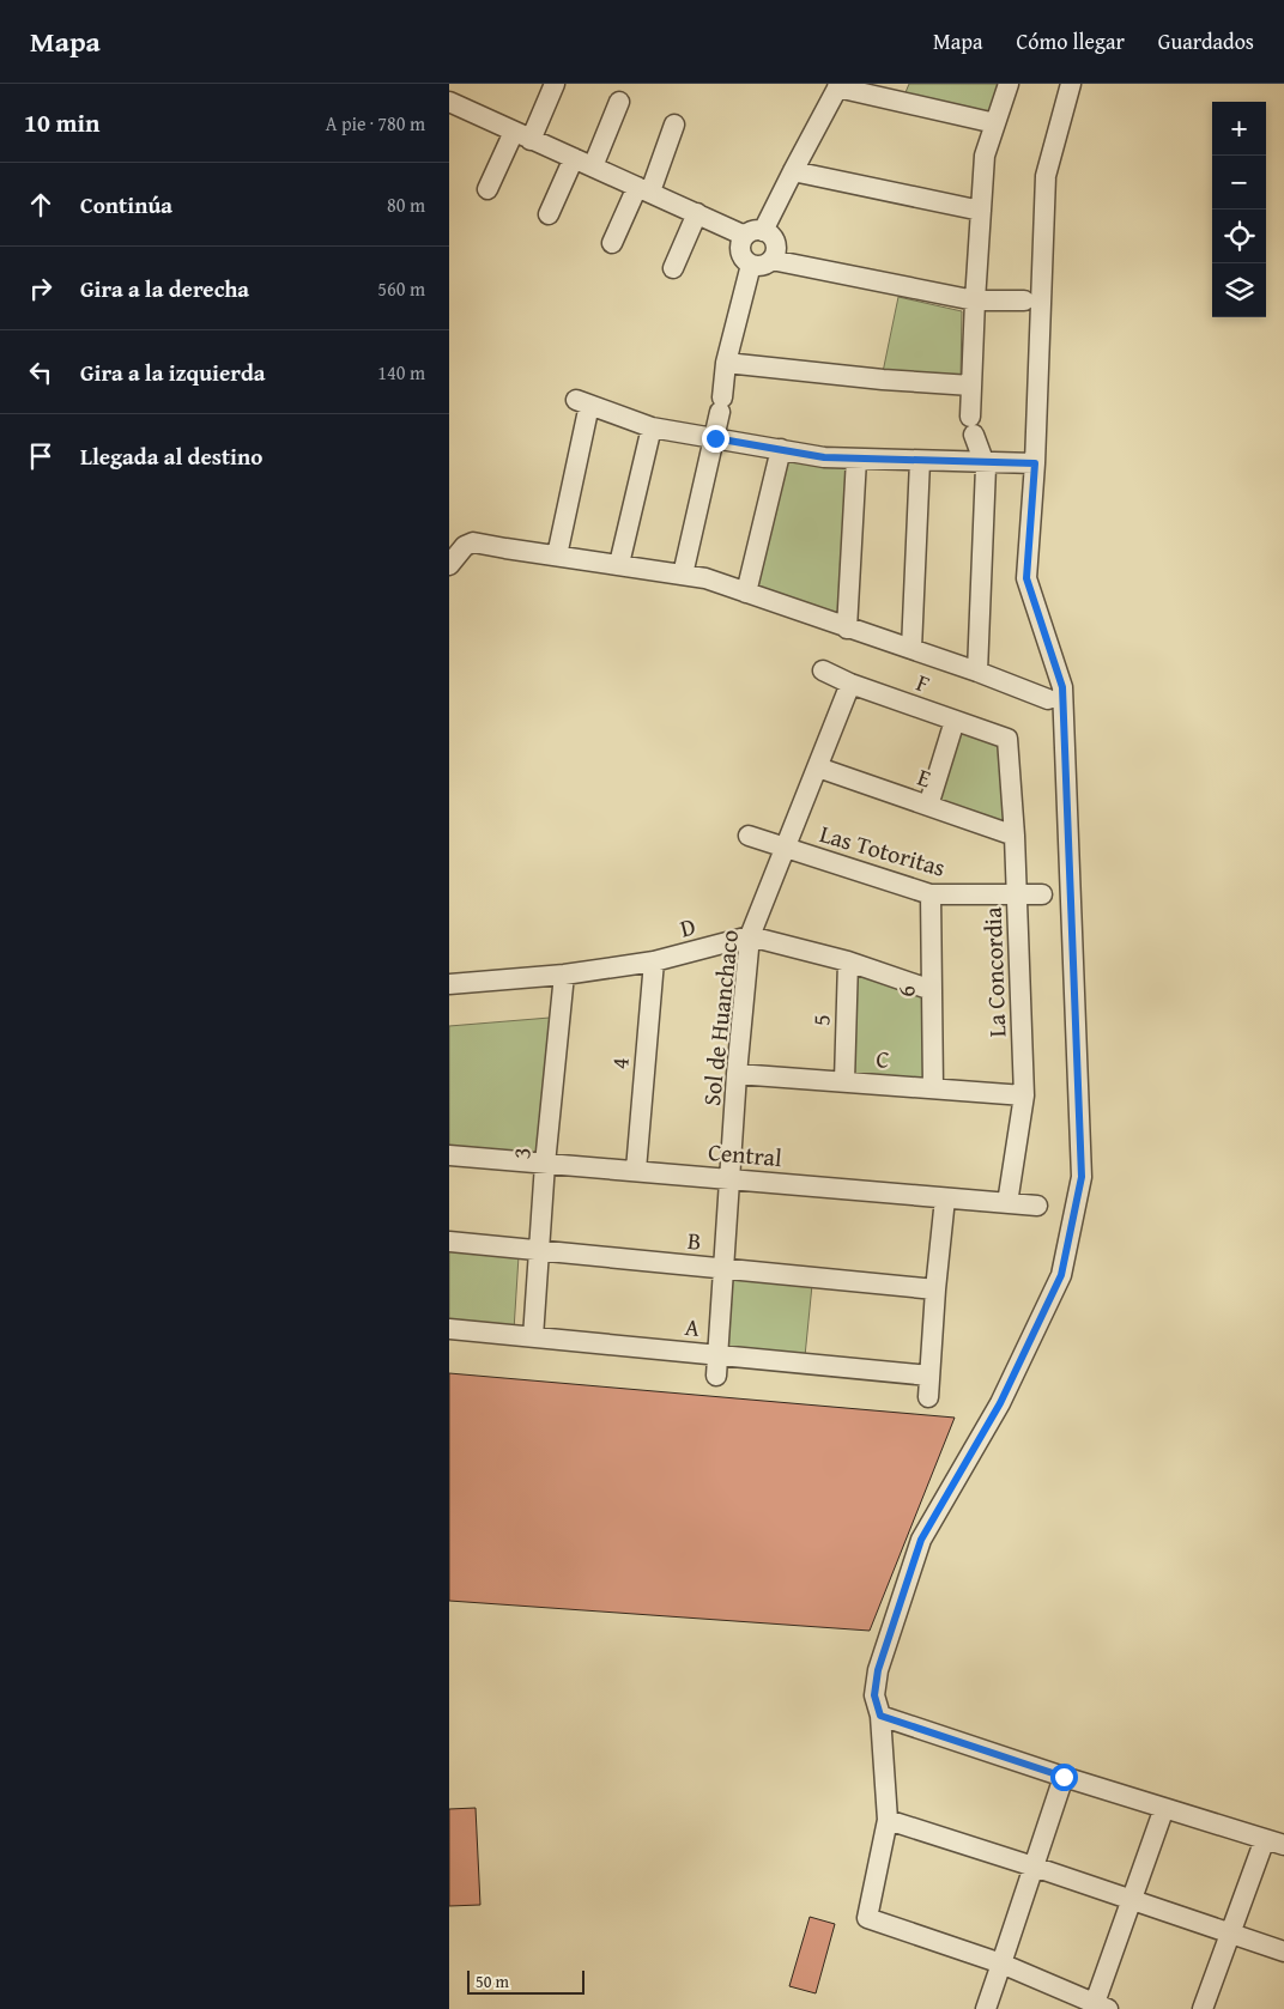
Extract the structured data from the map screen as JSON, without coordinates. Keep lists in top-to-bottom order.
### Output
{
  "streets": {
    "street": [
      "F",
      "E",
      "Las Totoritas",
      "D",
      "La Concordia",
      "6",
      "Sol de Huanchaco",
      "5",
      "C",
      "4",
      "3",
      "Central",
      "B",
      "A"
    ]
  },
  "crossings": [
    ["F", "La Concordia"],
    ["F", "Sol de Huanchaco"],
    ["E", "La Concordia"],
    ["E", "Sol de Huanchaco"],
    ["Las Totoritas", "La Concordia"],
    ["Las Totoritas", "6"],
    ["Las Totoritas", "Sol de Huanchaco"],
    ["D", "6"],
    ["D", "Sol de Huanchaco"],
    ["D", "5"],
    ["D", "4"],
    ["D", "3"],
    ["La Concordia", "C"],
    ["La Concordia", "Central"],
    ["6", "C"],
    ["Sol de Huanchaco", "C"],
    ["Sol de Huanchaco", "Central"],
    ["Sol de Huanchaco", "B"],
    ["Sol de Huanchaco", "A"],
    ["5", "C"],
    ["4", "Central"],
    ["3", "Central"],
    ["3", "B"],
    ["3", "A"]
  ],
  "scale_bar": "50 m",
  "page": {
    "header": "Mapa",
    "nav": ["Mapa", "Cómo llegar", "Guardados"],
    "heading": ["10 min", "A pie · 780 m"],
    "map_buttons": ["+", "−"],
    "list": [
      ["Continúa", "80 m"],
      ["Gira a la derecha", "560 m"],
      ["Gira a la izquierda", "140 m"],
      "Llegada al destino"
    ],
    "scale": "50 m"
  }
}
